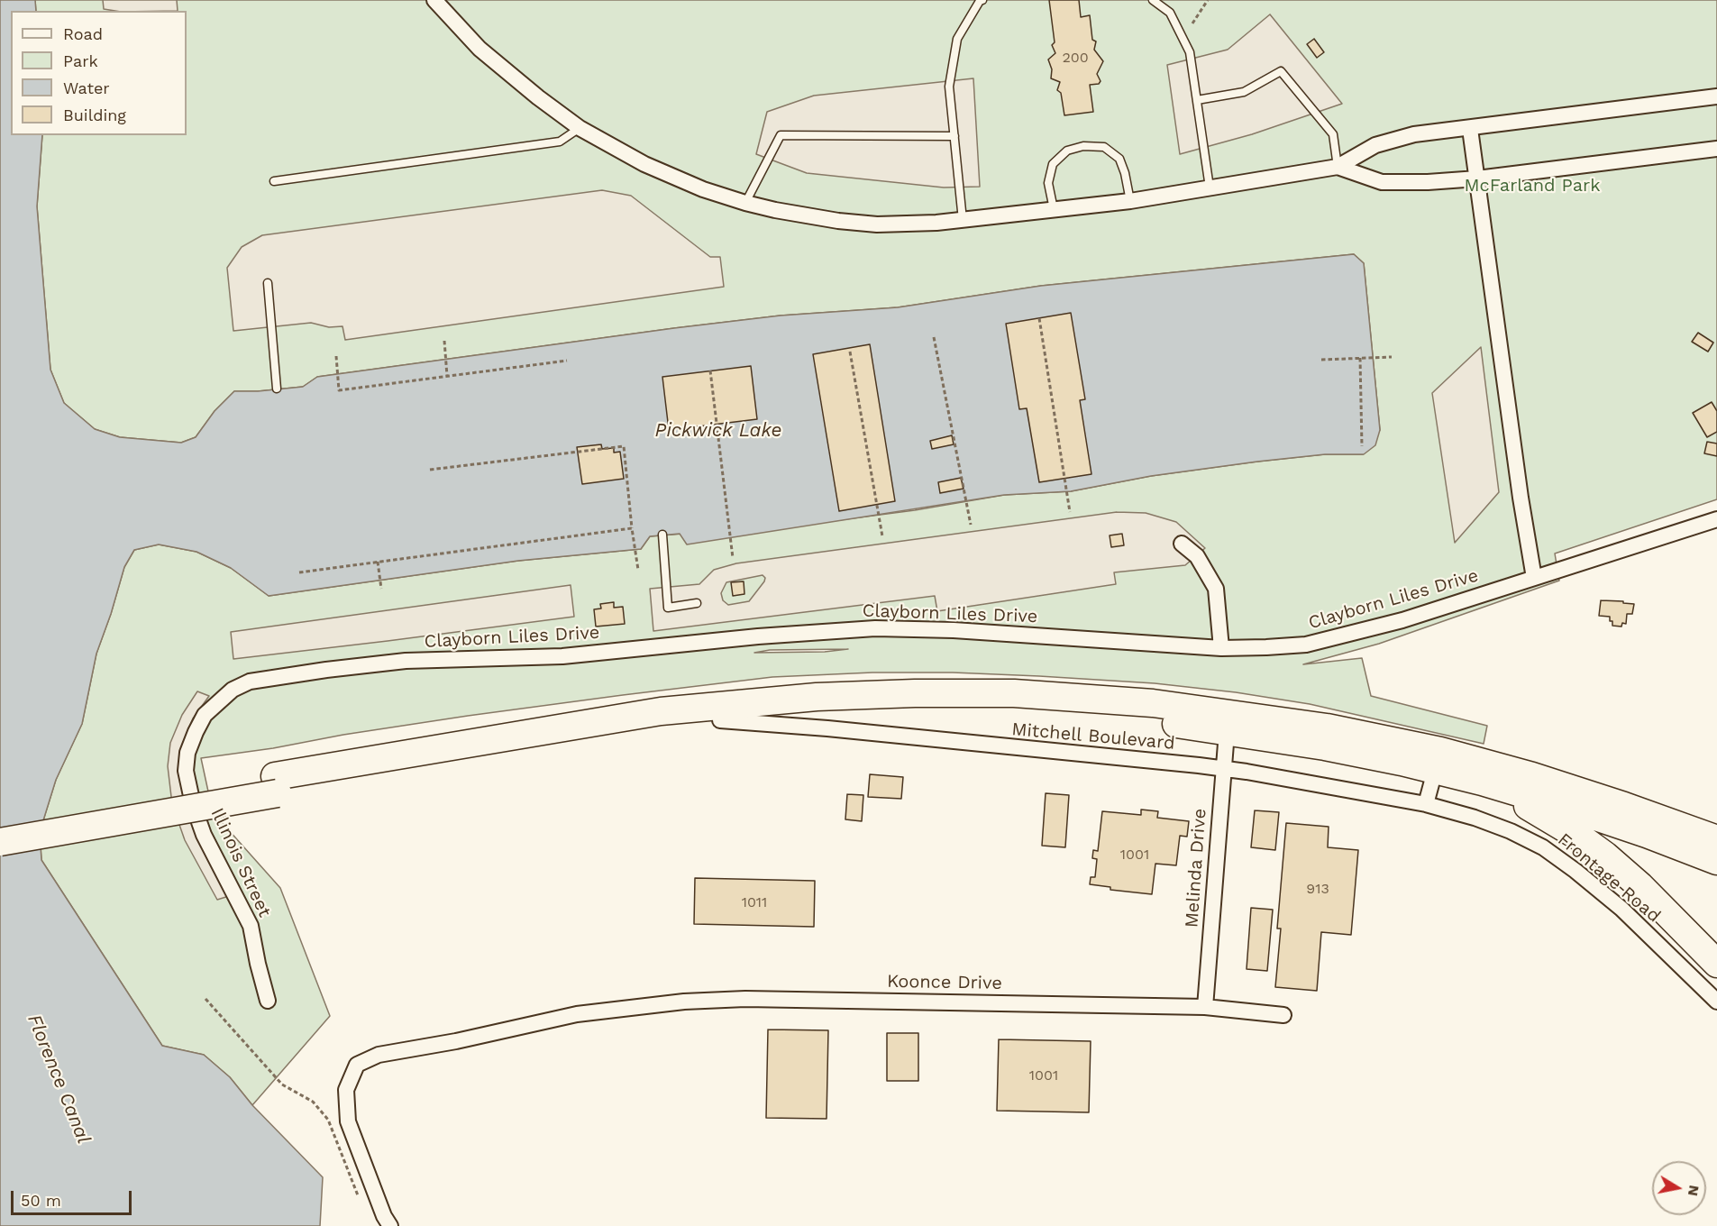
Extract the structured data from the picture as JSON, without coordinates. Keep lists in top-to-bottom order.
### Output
{
  "streets": {
    "street": [
      "Clayborn Liles Drive",
      "Mitchell Boulevard",
      "Illinois Street",
      "Melinda Drive",
      "Frontage Road",
      "Koonce Drive"
    ]
  },
  "crossings": [
    ["Clayborn Liles Drive", "Illinois Street"],
    ["Mitchell Boulevard", "Melinda Drive"],
    ["Mitchell Boulevard", "Frontage Road"],
    ["Melinda Drive", "Koonce Drive"]
  ],
  "water": ["Pickwick Lake", "Florence Canal"],
  "parks": ["McFarland Park"],
  "house_numbers": [
    "200",
    "1001",
    "913",
    "1011",
    "1001"
  ],
  "legend": [
    "Road",
    "Park",
    "Water",
    "Building"
  ],
  "scale_bar": "50 m",
  "north": "right"
}
